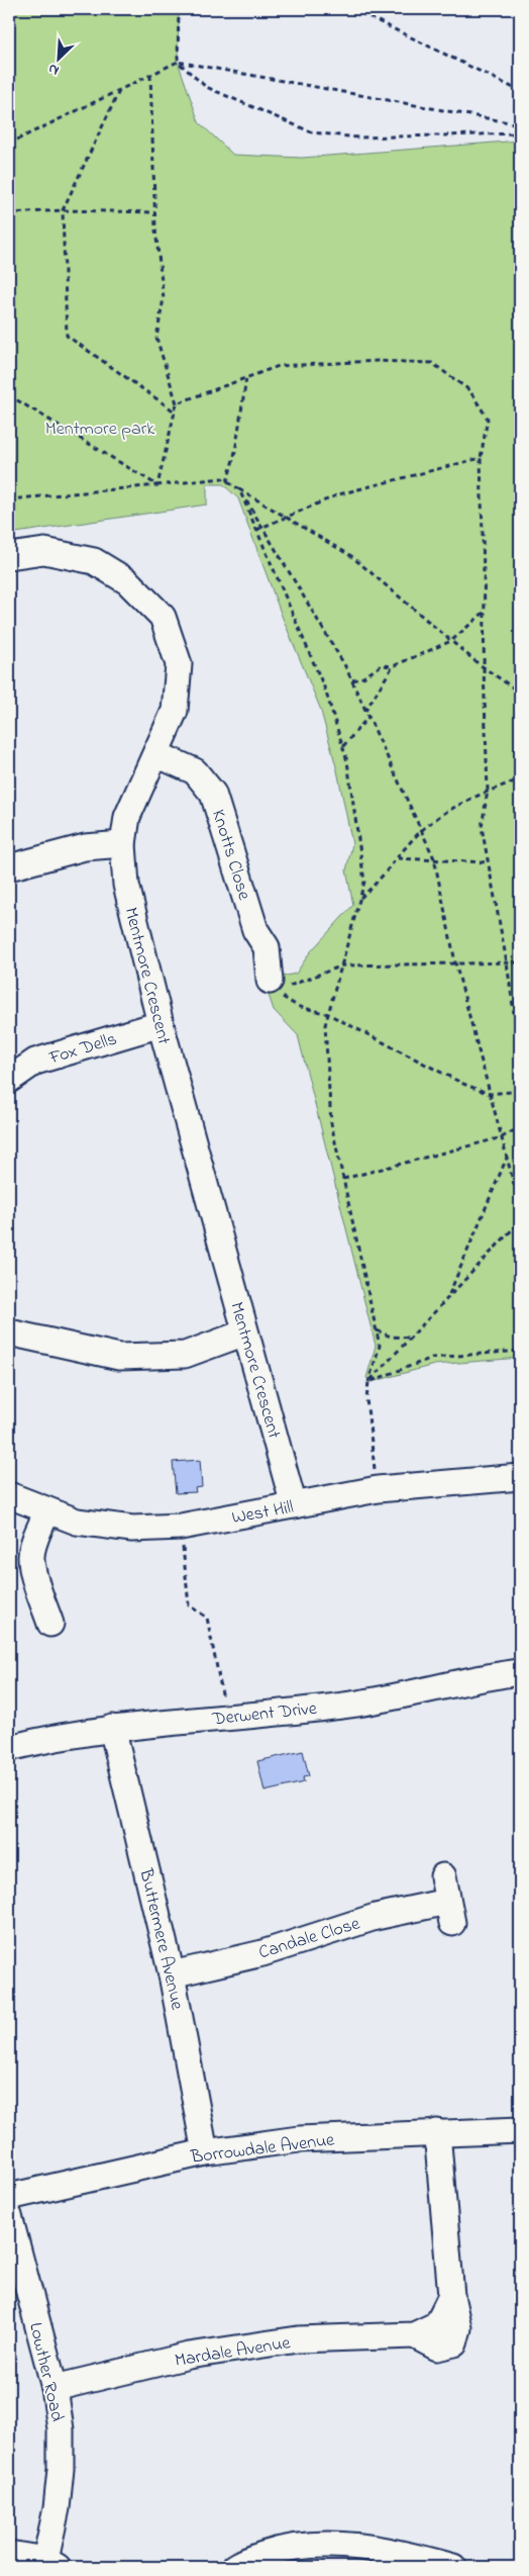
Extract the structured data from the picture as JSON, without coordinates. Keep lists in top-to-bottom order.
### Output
{
  "streets": {
    "street": [
      "Knotts Close",
      "Mentmore Crescent",
      "Fox Dells",
      "West Hill",
      "Derwent Drive",
      "Candale Close",
      "Buttermere Avenue",
      "Borrowdale Avenue",
      "Mardale Avenue",
      "Lowther Road"
    ]
  },
  "crossings": [
    ["Knotts Close", "Mentmore Crescent"],
    ["Mentmore Crescent", "Fox Dells"],
    ["Mentmore Crescent", "West Hill"],
    ["Derwent Drive", "Buttermere Avenue"],
    ["Candale Close", "Buttermere Avenue"],
    ["Buttermere Avenue", "Borrowdale Avenue"],
    ["Borrowdale Avenue", "Mardale Avenue"],
    ["Mardale Avenue", "Lowther Road"]
  ],
  "parks": ["Mentmore park"],
  "north": "bottom left"
}
